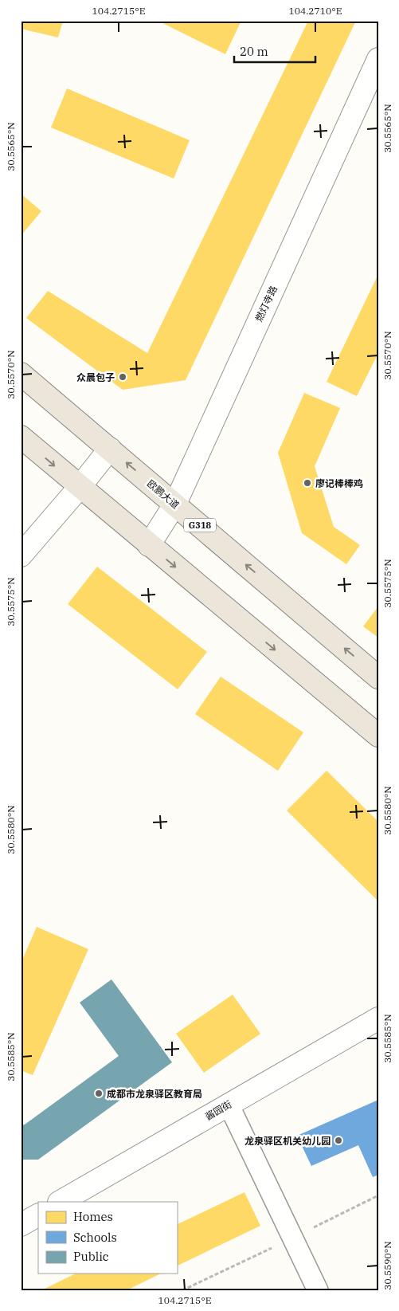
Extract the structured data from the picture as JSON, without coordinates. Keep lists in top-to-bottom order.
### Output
{
  "streets": {
    "highway": ["欧鹏大道", "G318"],
    "street": ["燃灯寺路", "酱园街"]
  },
  "crossings": [
    ["燃灯寺路", "欧鹏大道"]
  ],
  "places": [
    "众晨包子",
    "廖记棒棒鸡",
    "成都市龙泉驿区教育局",
    "龙泉驿区机关幼儿园"
  ],
  "legend": ["Homes", "Schools", "Public"],
  "scale_bar": "20 m",
  "coordinates": [
    "104.2715°E",
    "104.2710°E",
    "30.5565°N",
    "30.5570°N",
    "30.5575°N",
    "30.5580°N",
    "30.5585°N",
    "30.5590°N"
  ]
}
